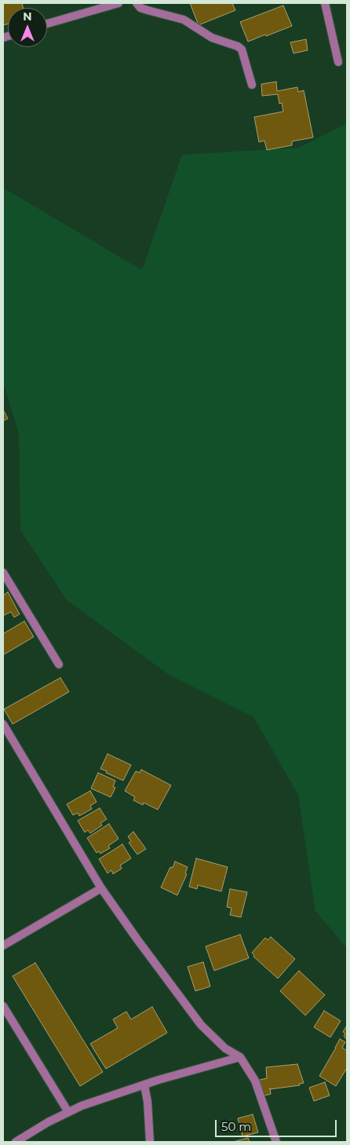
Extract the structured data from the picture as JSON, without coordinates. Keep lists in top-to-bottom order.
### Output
{
  "scale_bar": "50 m",
  "north": "top"
}
